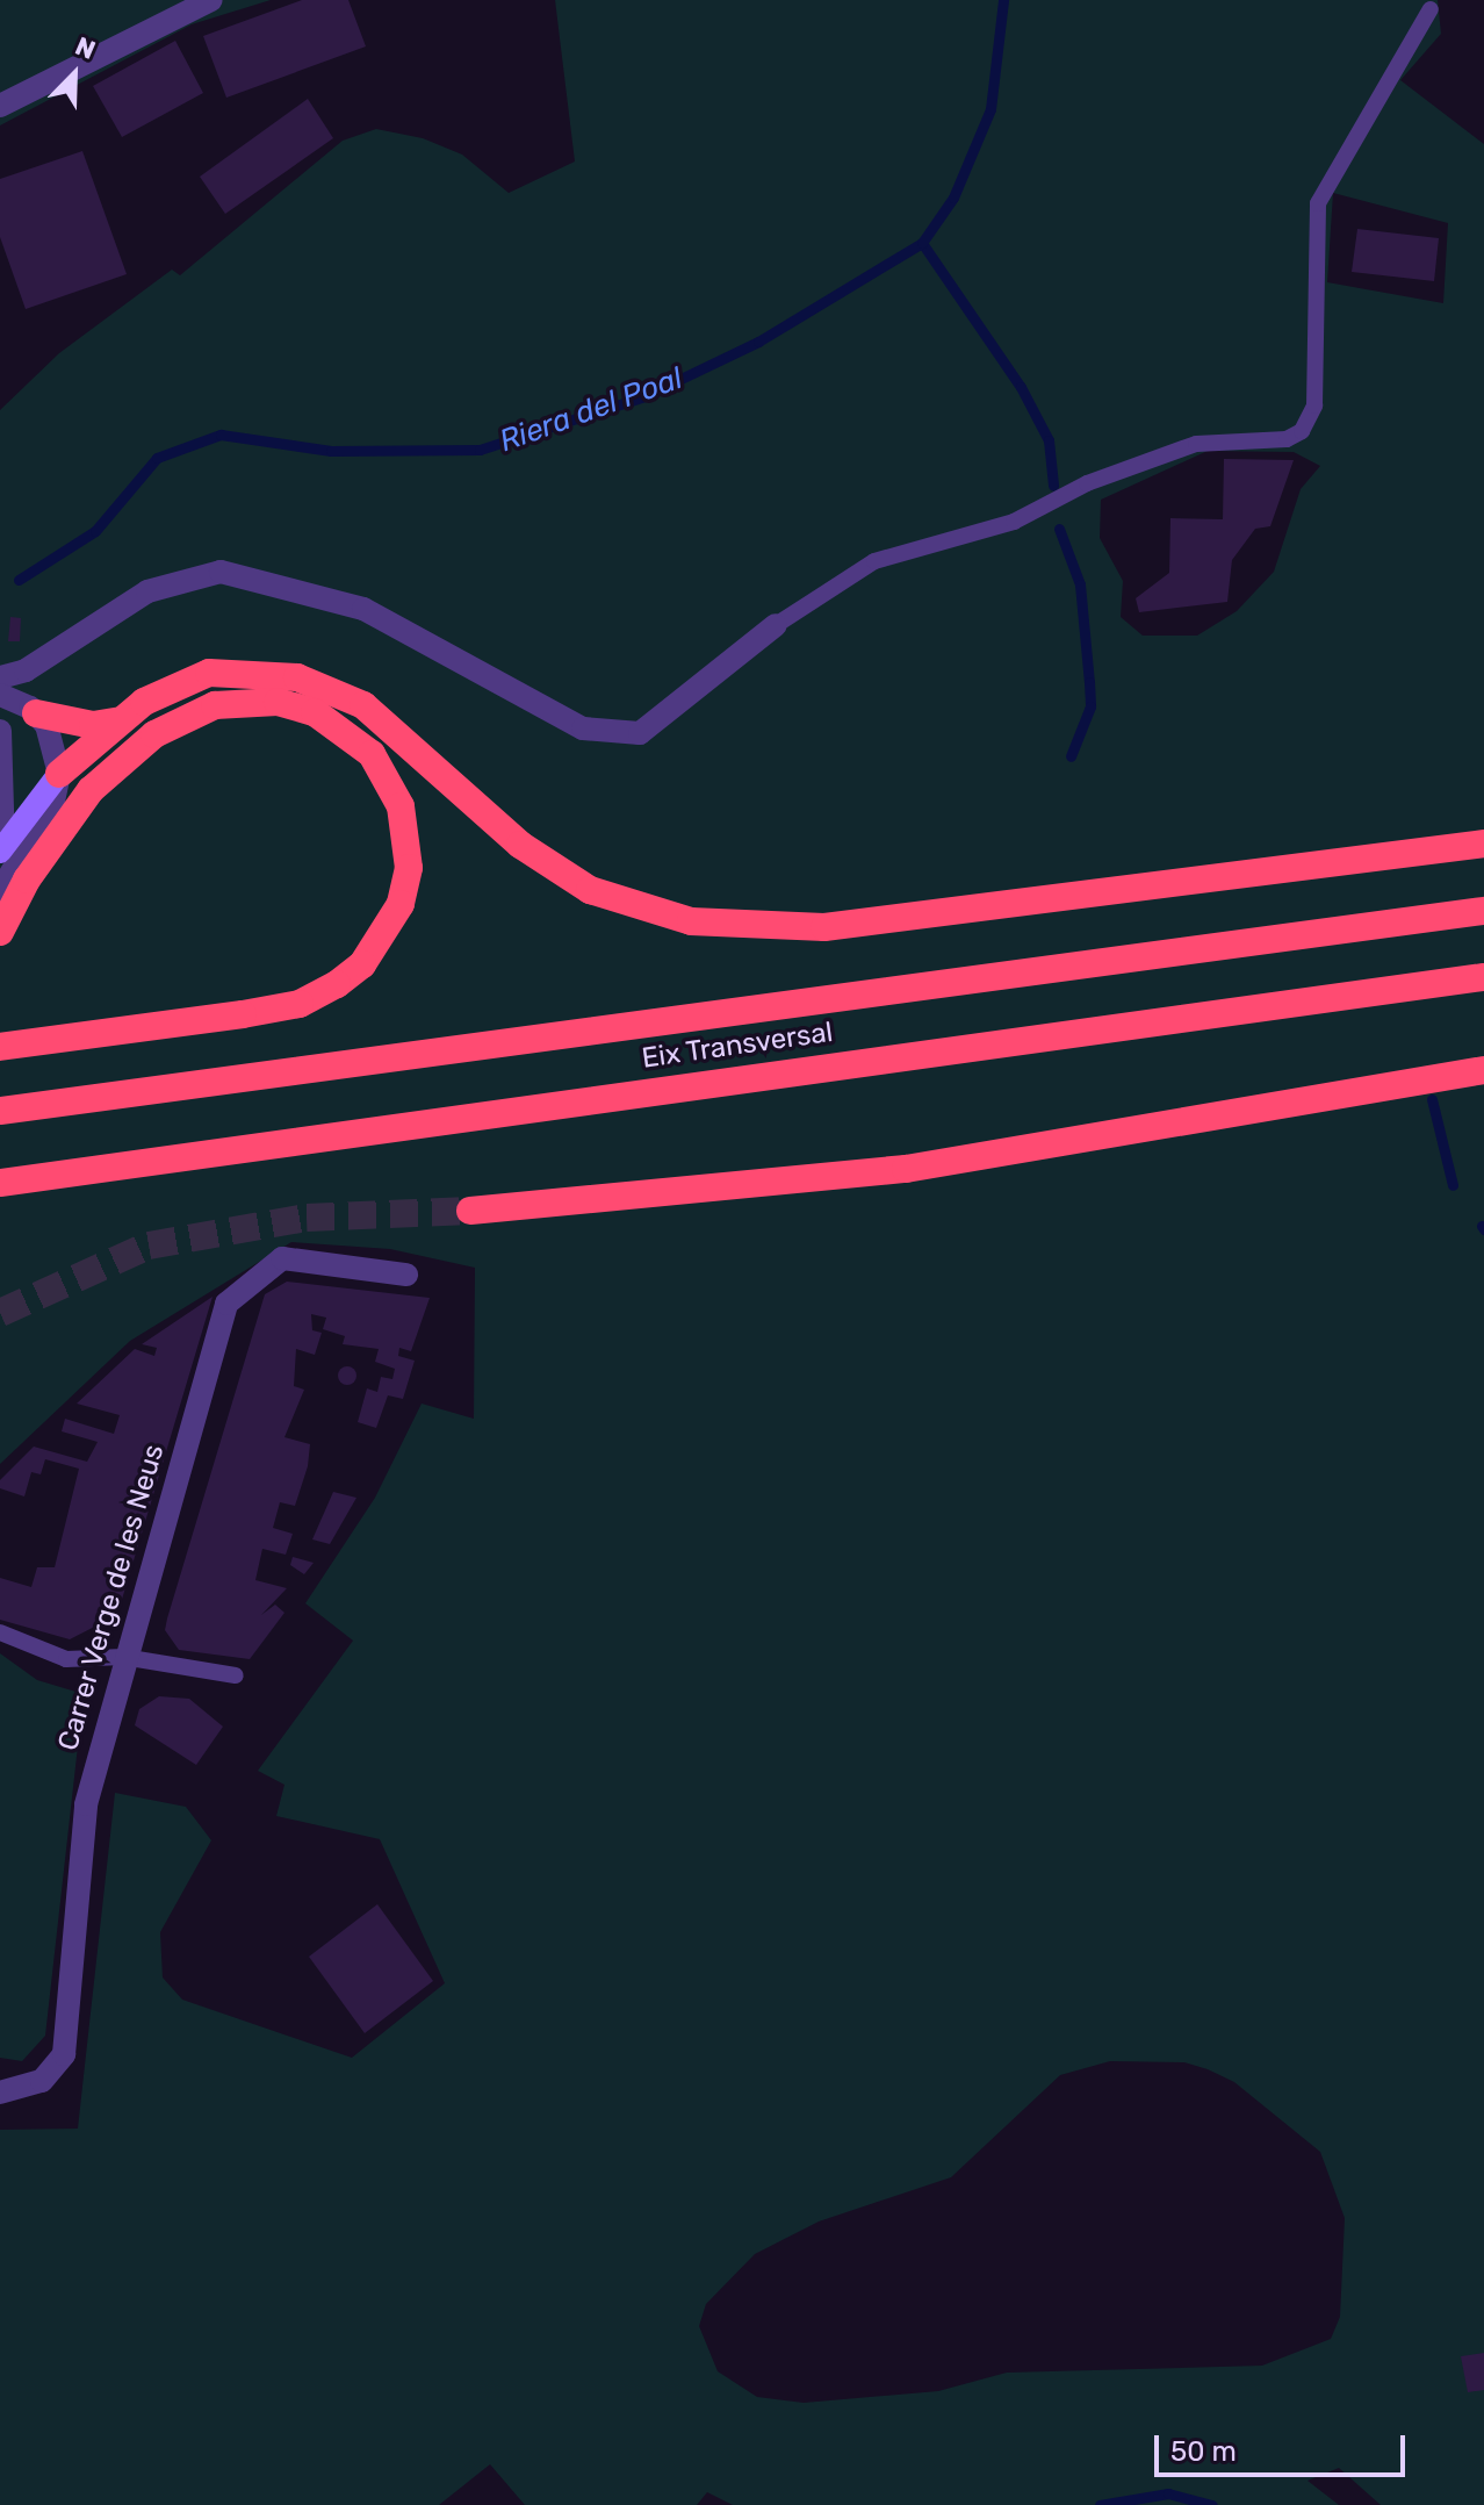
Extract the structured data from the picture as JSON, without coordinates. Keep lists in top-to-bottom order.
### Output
{
  "streets": {
    "highway": ["Eix Transversal"],
    "street": ["Carrer Verge de les Neus"]
  },
  "water": ["Riera del Poal"],
  "scale_bar": "50 m",
  "north": "top right"
}
